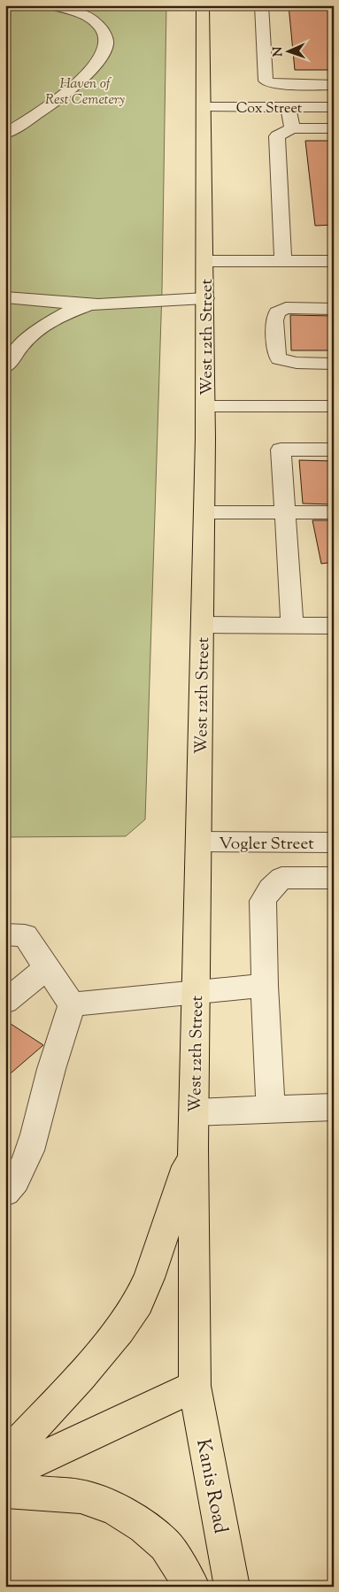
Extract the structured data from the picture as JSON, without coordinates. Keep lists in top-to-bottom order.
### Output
{
  "streets": {
    "main road": ["West 12th Street", "Kanis Road"],
    "street": ["Cox Street", "Vogler Street"]
  },
  "crossings": [
    ["Cox Street", "West 12th Street"],
    ["West 12th Street", "Vogler Street"],
    ["West 12th Street", "Kanis Road"]
  ],
  "parks": ["Haven of Rest Cemetery"],
  "north": "left"
}
